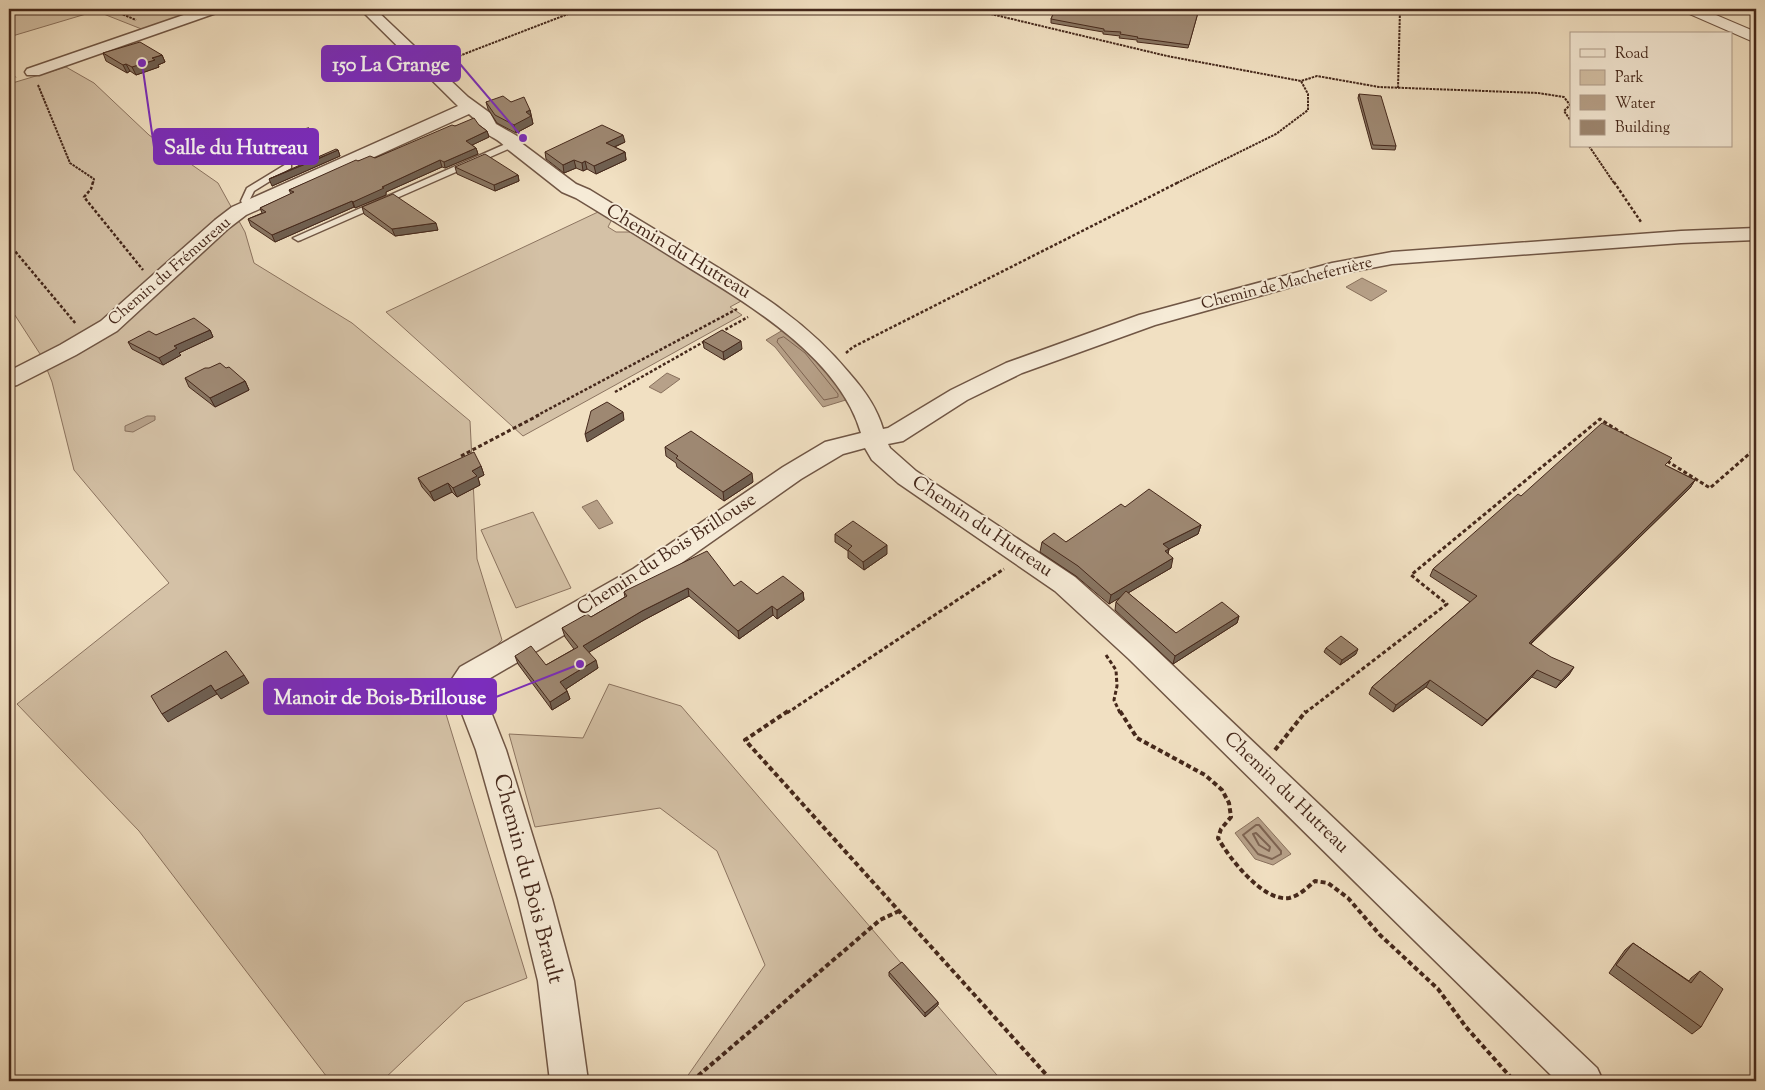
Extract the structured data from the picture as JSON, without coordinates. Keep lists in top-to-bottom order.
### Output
{
  "streets": {
    "street": [
      "Chemin du Hutreau",
      "Chemin du Frémureau",
      "Chemin de Macheferrière",
      "Chemin du Bois Brillouse",
      "Chemin du Bois Brault"
    ]
  },
  "crossings": [
    ["Chemin du Hutreau", "Chemin du Frémureau"],
    ["Chemin du Hutreau", "Chemin de Macheferrière"],
    ["Chemin du Hutreau", "Chemin du Bois Brillouse"],
    ["Chemin de Macheferrière", "Chemin du Bois Brillouse"],
    ["Chemin du Bois Brillouse", "Chemin du Bois Brault"]
  ],
  "places": ["Salle du Hutreau", "150 La Grange", "Manoir de Bois-Brillouse"],
  "legend": [
    "Road",
    "Park",
    "Water",
    "Building"
  ]
}
